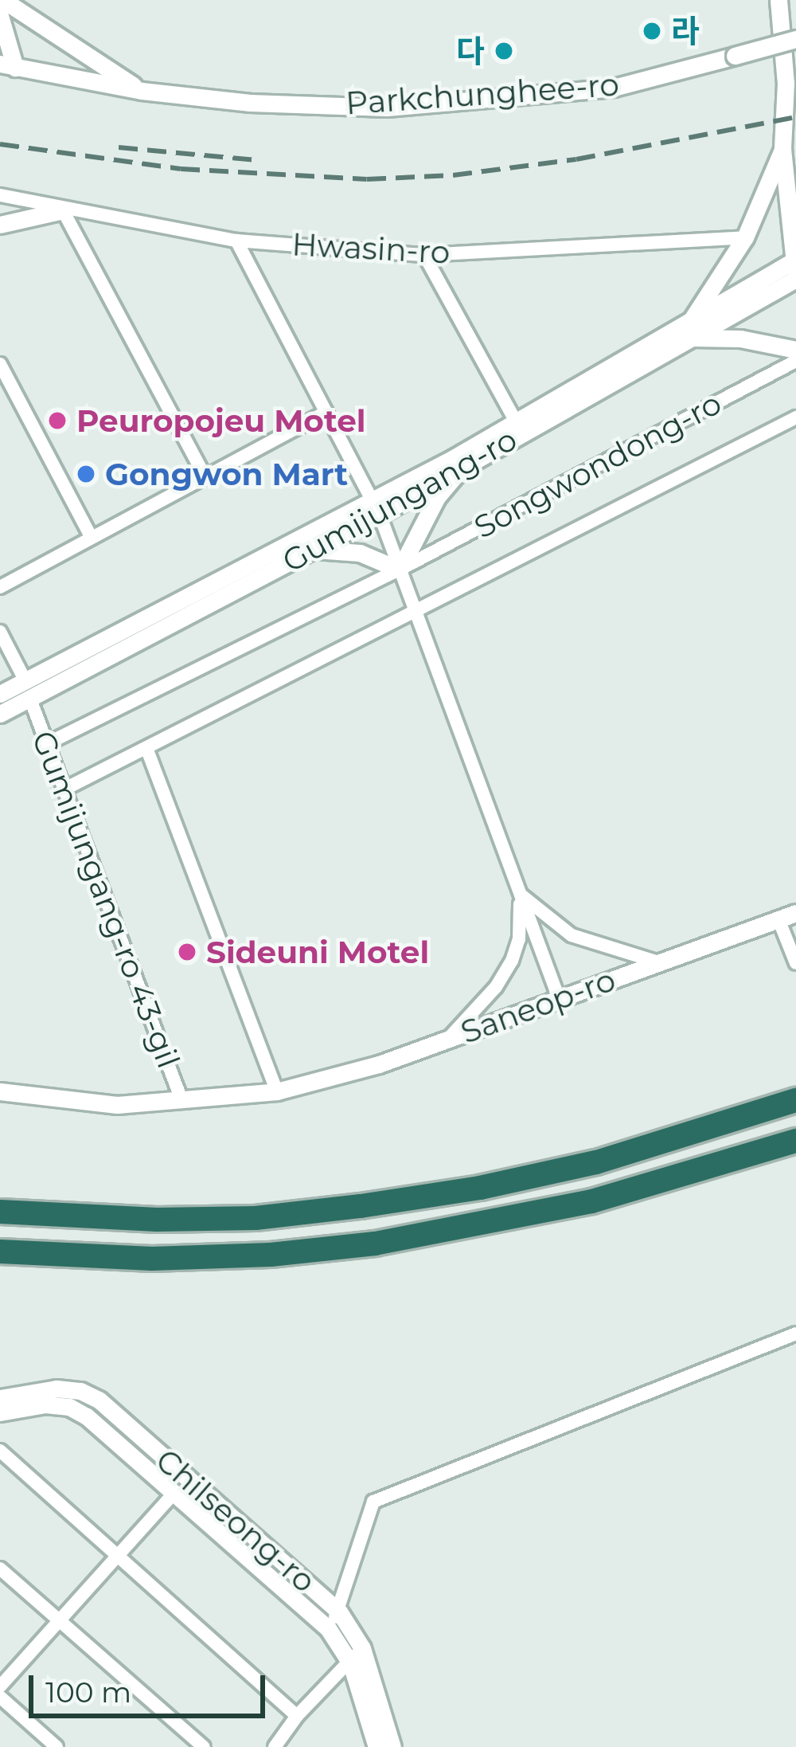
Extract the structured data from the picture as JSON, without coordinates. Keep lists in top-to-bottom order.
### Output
{
  "streets": {
    "street": [
      "Parkchunghee-ro",
      "Hwasin-ro",
      "Songwondong-ro",
      "Gumijungang-ro",
      "Gumijungang-ro 43-gil",
      "Saneop-ro",
      "Chilseong-ro"
    ]
  },
  "crossings": [
    ["Hwasin-ro", "Gumijungang-ro"],
    ["Songwondong-ro", "Gumijungang-ro 43-gil"],
    ["Gumijungang-ro", "Gumijungang-ro 43-gil"],
    ["Gumijungang-ro 43-gil", "Saneop-ro"]
  ],
  "places": [
    "라",
    "다",
    "Peuropojeu Motel",
    "Gongwon Mart",
    "Sideuni Motel"
  ],
  "scale_bar": "100 m"
}
